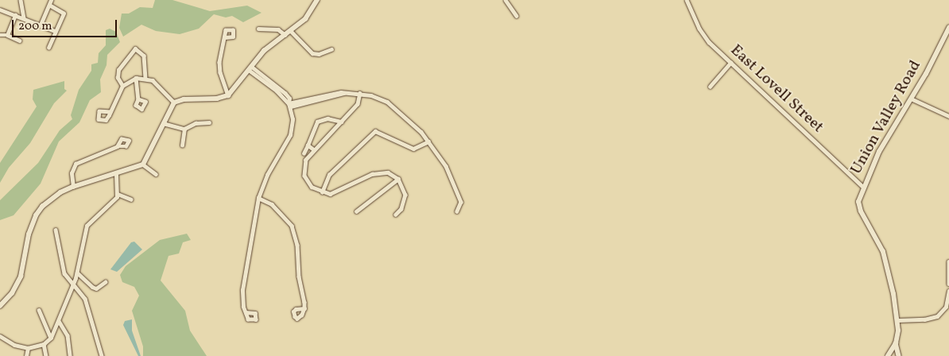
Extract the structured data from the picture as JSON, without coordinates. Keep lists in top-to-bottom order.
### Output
{
  "streets": {
    "street": ["East Lovell Street", "Union Valley Road"]
  },
  "crossings": [
    ["East Lovell Street", "Union Valley Road"]
  ],
  "scale_bar": "200 m"
}
